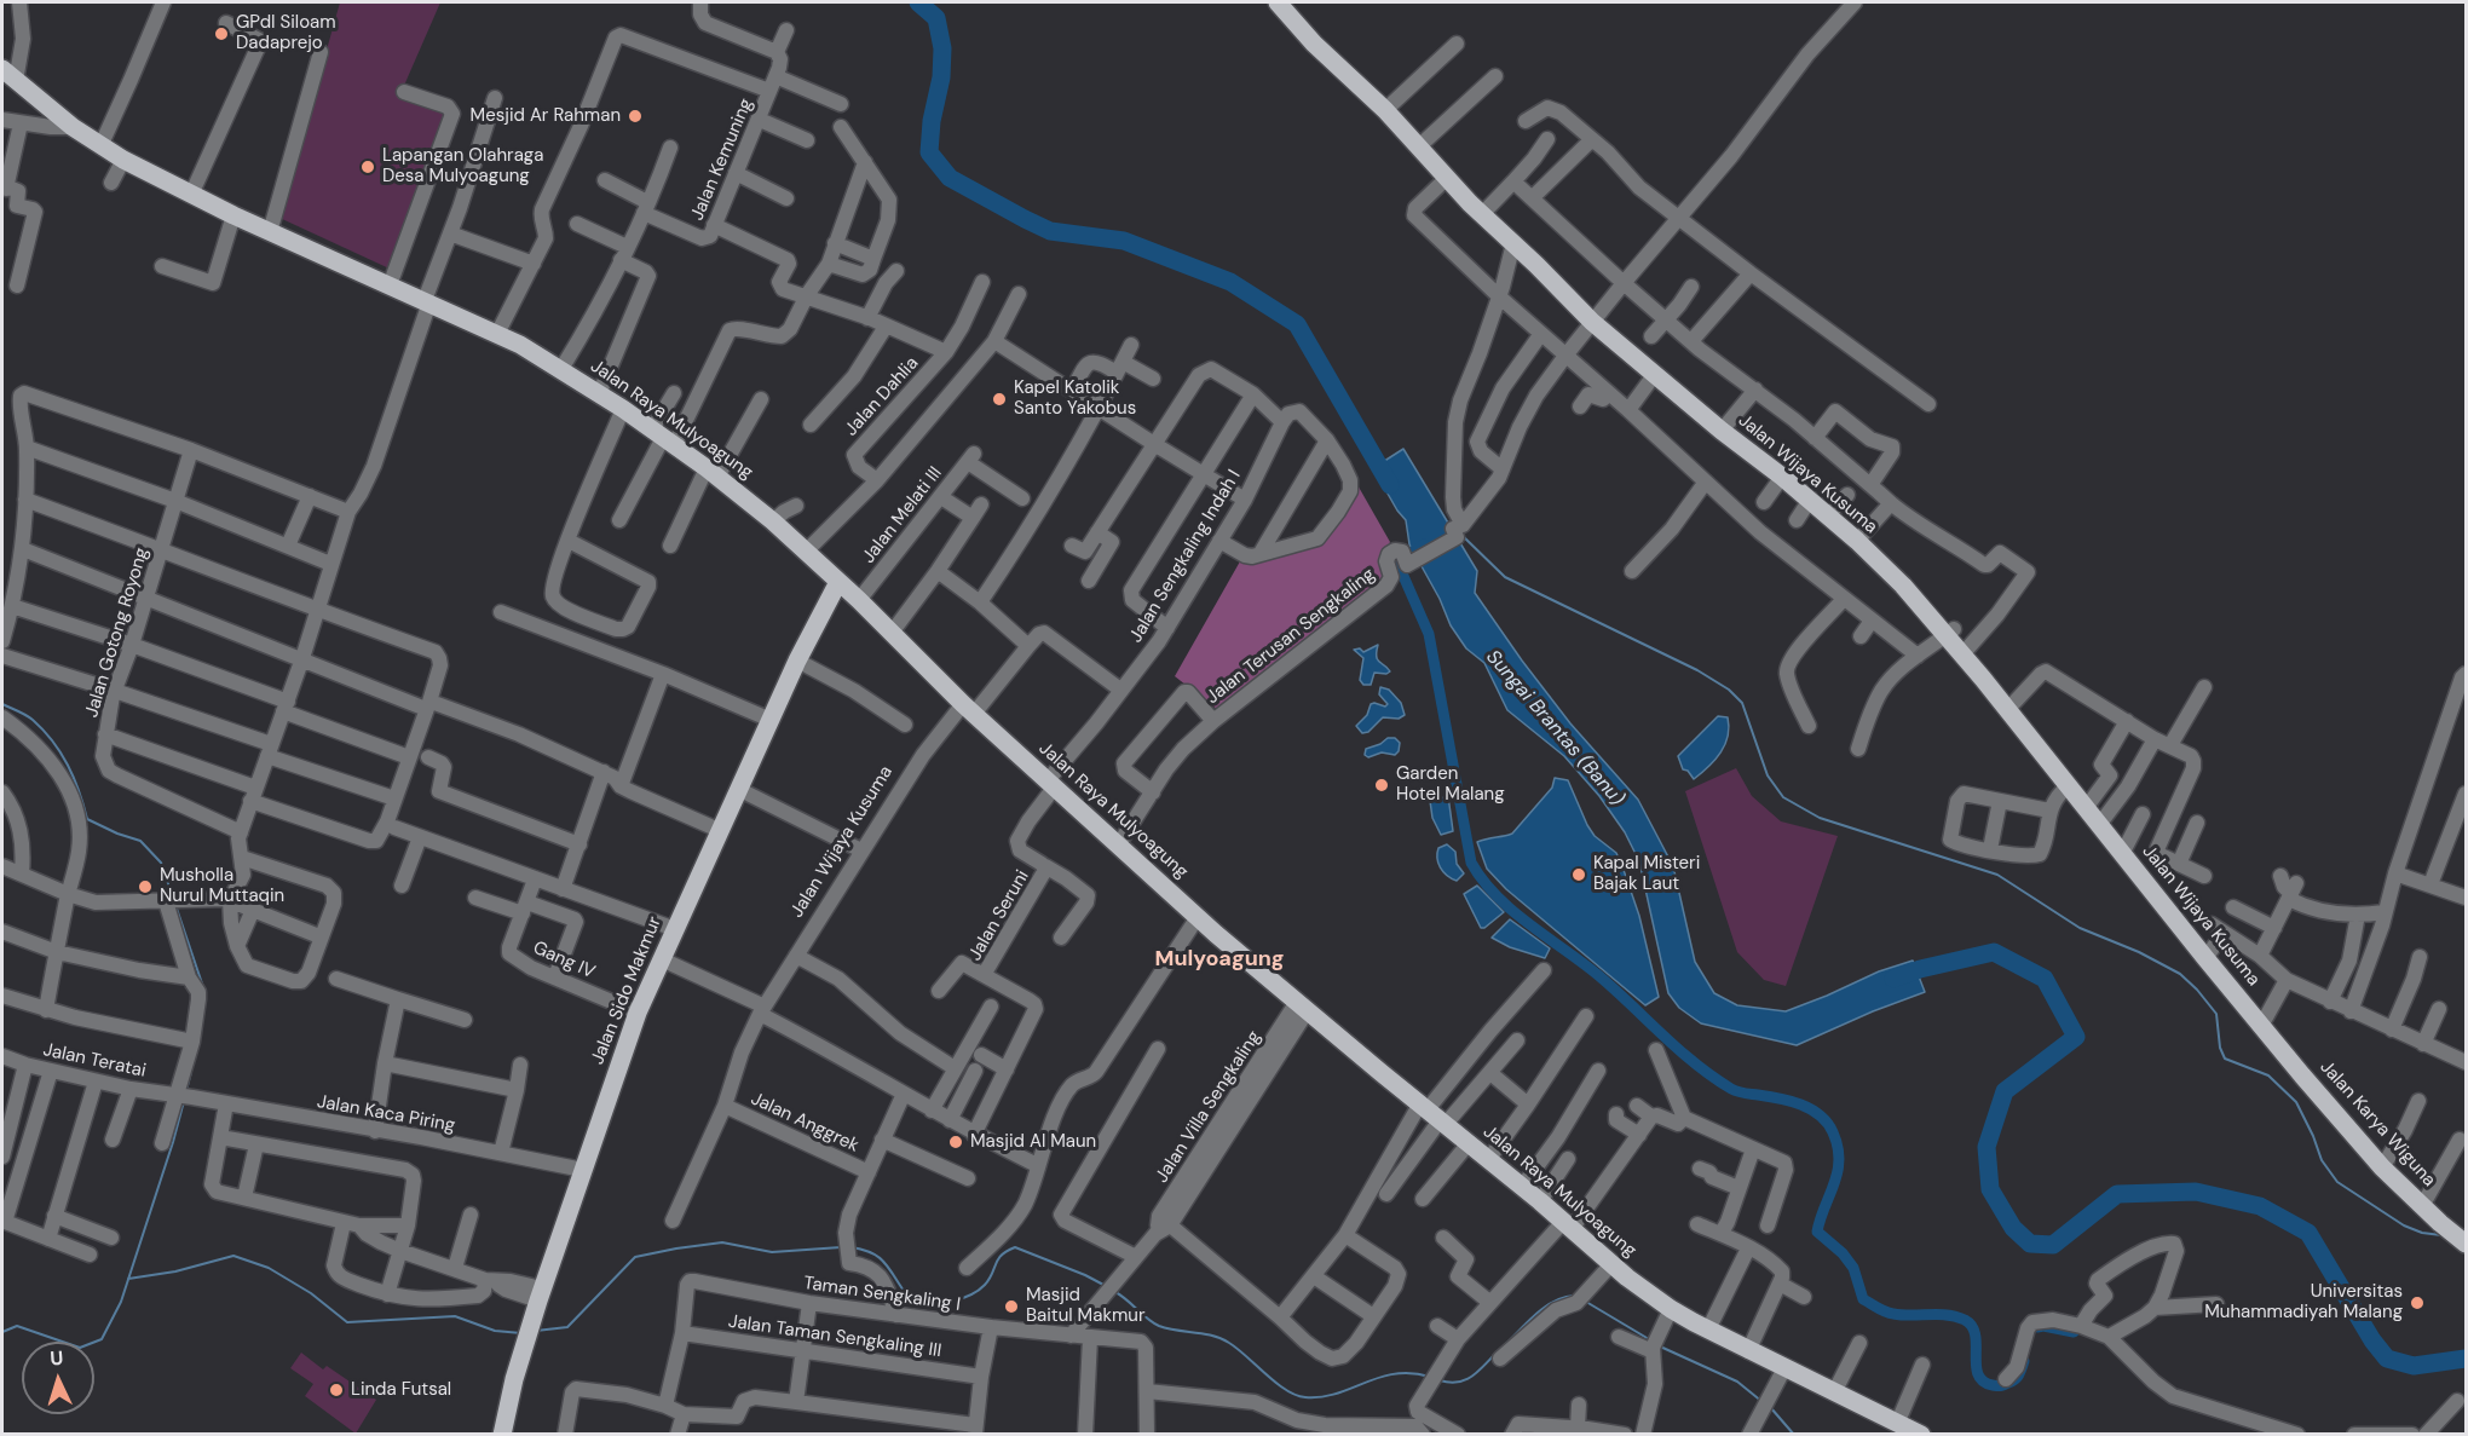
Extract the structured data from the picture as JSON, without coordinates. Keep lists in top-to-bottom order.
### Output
{
  "streets": {
    "main road": [
      "Jalan Raya Mulyoagung",
      "Jalan Wijaya Kusuma",
      "Jalan Sido Makmur",
      "Jalan Karya Wiguna"
    ],
    "street": [
      "Jalan Kemuning",
      "Jalan Dahlia",
      "Jalan Melati III",
      "Jalan Sengkaling Indah I",
      "Jalan Gotong Royong",
      "Jalan Terusan Sengkaling",
      "Jalan Seruni",
      "Gang IV",
      "Jalan Teratai",
      "Jalan Villa Sengkaling",
      "Jalan Kaca Piring",
      "Jalan Anggrek",
      "Taman Sengkaling I",
      "Jalan Taman Sengkaling III"
    ]
  },
  "crossings": [
    ["Jalan Raya Mulyoagung", "Jalan Wijaya Kusuma"],
    ["Jalan Raya Mulyoagung", "Jalan Melati III"],
    ["Jalan Raya Mulyoagung", "Jalan Sengkaling Indah I"],
    ["Jalan Raya Mulyoagung", "Jalan Terusan Sengkaling"],
    ["Jalan Raya Mulyoagung", "Jalan Seruni"],
    ["Jalan Raya Mulyoagung", "Jalan Sido Makmur"],
    ["Jalan Raya Mulyoagung", "Jalan Villa Sengkaling"],
    ["Jalan Wijaya Kusuma", "Jalan Terusan Sengkaling"],
    ["Jalan Wijaya Kusuma", "Jalan Anggrek"],
    ["Jalan Wijaya Kusuma", "Jalan Karya Wiguna"],
    ["Jalan Sengkaling Indah I", "Jalan Seruni"],
    ["Gang IV", "Jalan Sido Makmur"],
    ["Jalan Sido Makmur", "Jalan Kaca Piring"],
    ["Jalan Teratai", "Jalan Kaca Piring"],
    ["Jalan Villa Sengkaling", "Taman Sengkaling I"],
    ["Jalan Anggrek", "Taman Sengkaling I"],
    ["Taman Sengkaling I", "Jalan Taman Sengkaling III"]
  ],
  "districts": ["Mulyoagung"],
  "water": ["Sungai Brantas (Banu)"],
  "places": [
    "GPdI Siloam Dadaprejo",
    "Mesjid Ar Rahman",
    "Lapangan Olahraga Desa Mulyoagung",
    "Kapel Katolik Santo Yakobus",
    "Garden Hotel Malang",
    "Kapal Misteri Bajak Laut",
    "Musholla Nurul Muttaqin",
    "Masjid Al Maun",
    "Universitas Muhammadiyah Malang",
    "Masjid Baitul Makmur",
    "Linda Futsal"
  ],
  "north": "top"
}
